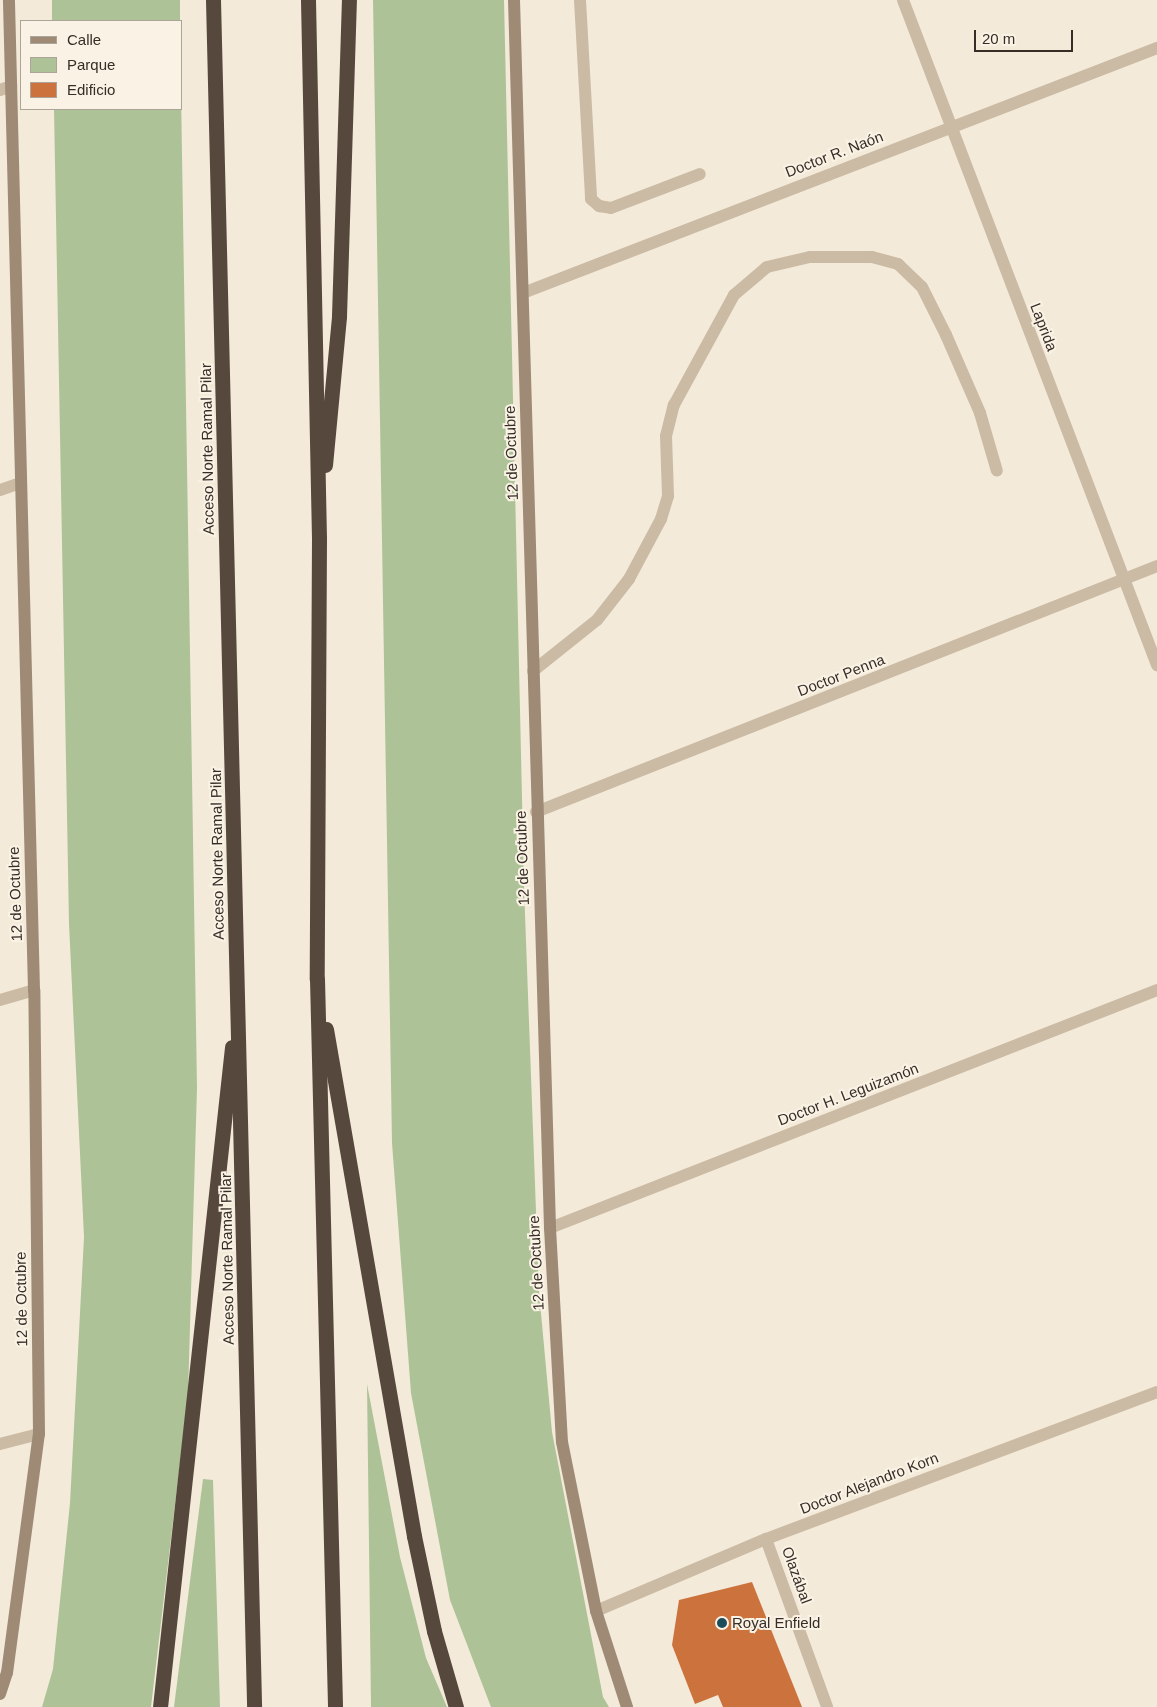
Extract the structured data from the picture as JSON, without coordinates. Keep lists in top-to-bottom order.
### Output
{
  "streets": {
    "highway": ["Acceso Norte Ramal Pilar"],
    "street": [
      "Doctor R. Naón",
      "Laprida",
      "12 de Octubre",
      "Doctor Penna",
      "Doctor H. Leguizamón",
      "Doctor Alejandro Korn",
      "Olazábal"
    ]
  },
  "crossings": [
    ["Doctor R. Naón", "Laprida"],
    ["Doctor R. Naón", "12 de Octubre"],
    ["Laprida", "Doctor Penna"],
    ["12 de Octubre", "Doctor Penna"],
    ["12 de Octubre", "Doctor H. Leguizamón"],
    ["12 de Octubre", "Doctor Alejandro Korn"],
    ["Doctor Alejandro Korn", "Olazábal"]
  ],
  "places": ["Royal Enfield"],
  "legend": ["Calle", "Parque", "Edificio"],
  "scale_bar": "20 m"
}
